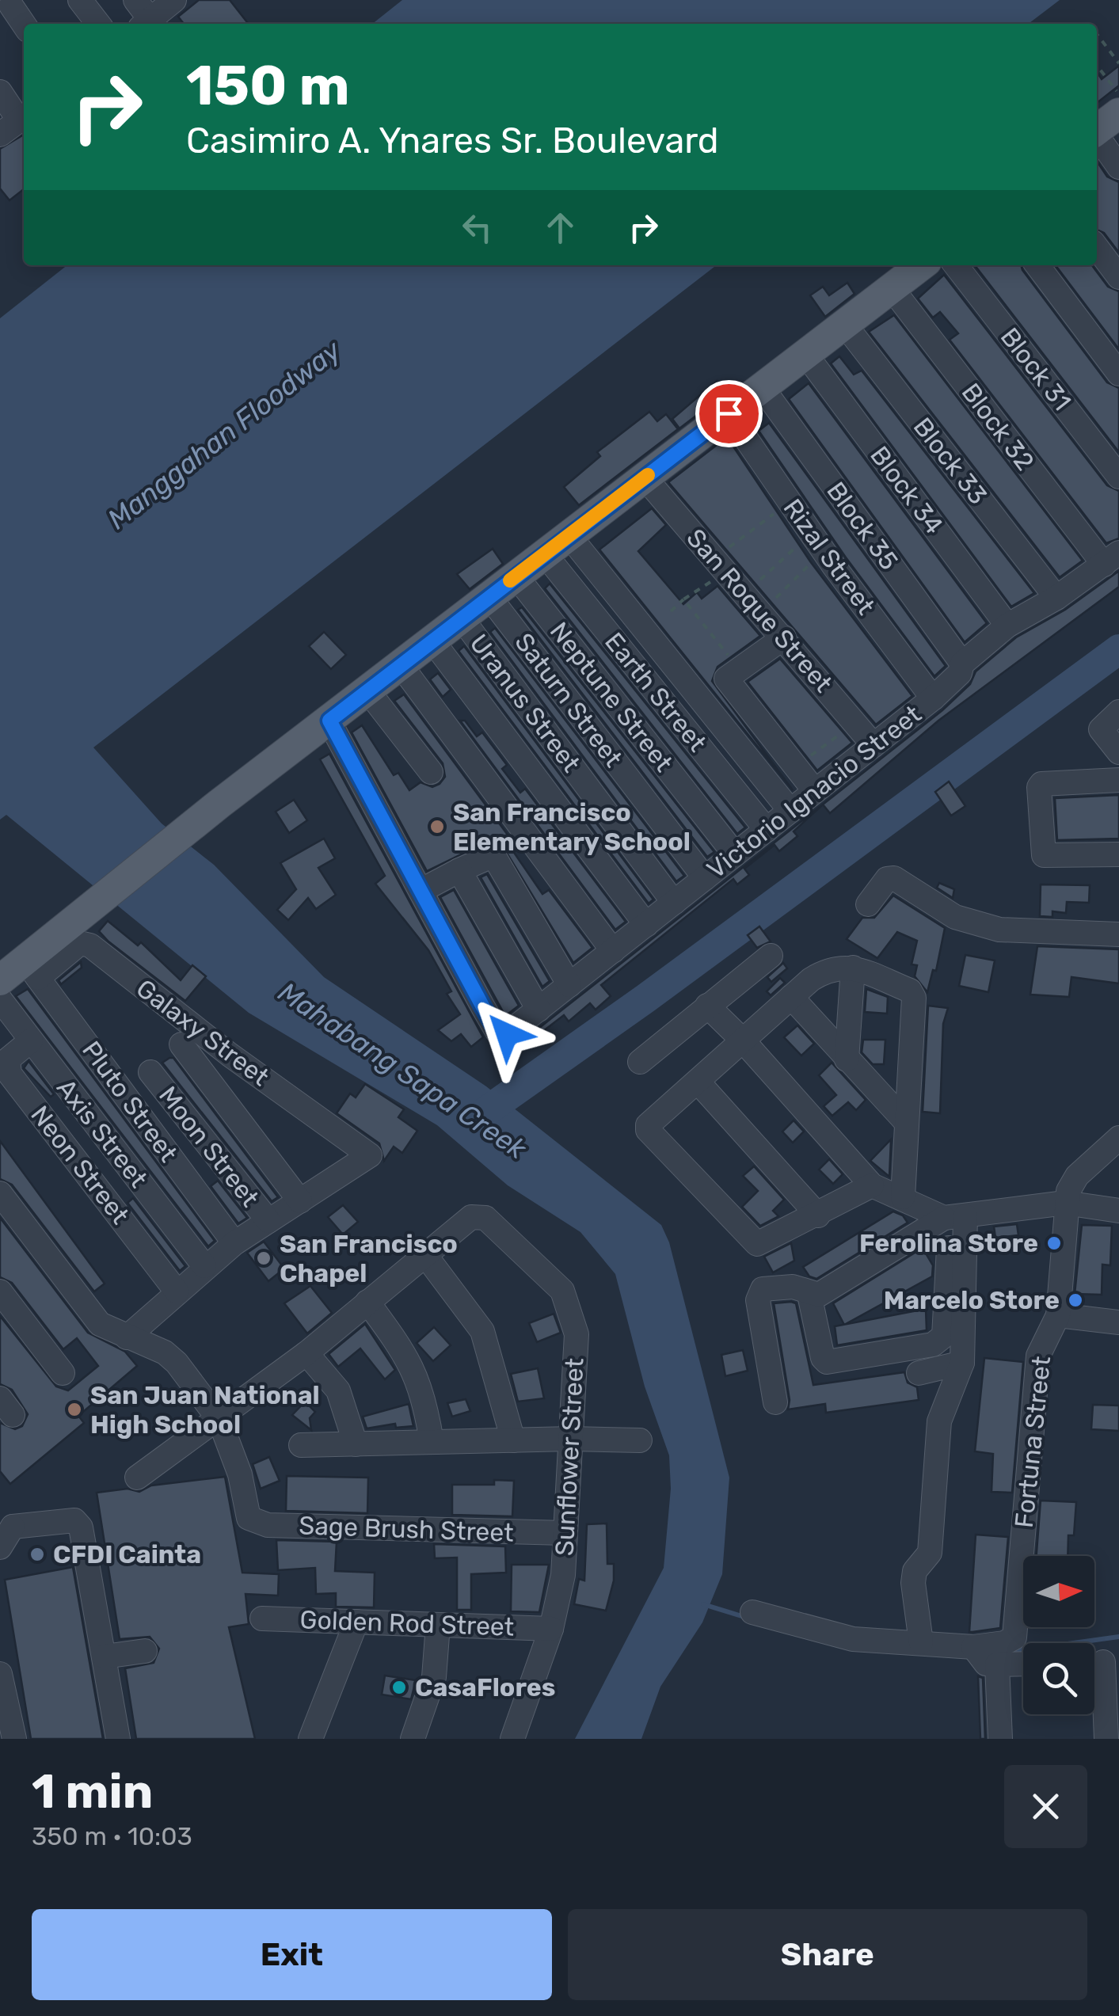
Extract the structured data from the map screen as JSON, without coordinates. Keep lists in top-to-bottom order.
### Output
{
  "streets": {
    "street": [
      "Block 31",
      "Block 32",
      "Block 33",
      "Block 34",
      "Block 35",
      "Rizal Street",
      "San Roque Street",
      "Earth Street",
      "Neptune Street",
      "Saturn Street",
      "Uranus Street",
      "Victorio Ignacio Street",
      "Galaxy Street",
      "Pluto Street",
      "Axis Street",
      "Moon Street",
      "Neon Street",
      "Fortuna Street",
      "Sunflower Street",
      "Sage Brush Street",
      "Golden Rod Street"
    ]
  },
  "crossings": [
    ["Block 32", "Victorio Ignacio Street"],
    ["Block 33", "Victorio Ignacio Street"],
    ["Block 34", "Victorio Ignacio Street"],
    ["Block 35", "Victorio Ignacio Street"],
    ["Rizal Street", "Victorio Ignacio Street"],
    ["San Roque Street", "Victorio Ignacio Street"],
    ["Earth Street", "Victorio Ignacio Street"],
    ["Neptune Street", "Victorio Ignacio Street"],
    ["Saturn Street", "Victorio Ignacio Street"],
    ["Uranus Street", "Victorio Ignacio Street"],
    ["Galaxy Street", "Pluto Street"],
    ["Axis Street", "Neon Street"],
    ["Sunflower Street", "Sage Brush Street"],
    ["Sunflower Street", "Golden Rod Street"]
  ],
  "water": ["Manggahan Floodway", "Mahabang Sapa Creek"],
  "places": [
    "San Francisco Elementary School",
    "Ferolina Store",
    "San Francisco Chapel",
    "Marcelo Store",
    "San Juan National High School",
    "CFDI Cainta",
    "CasaFlores"
  ],
  "north": "right",
  "page": {
    "turn": ["150 m", "Casimiro A. Ynares Sr. Boulevard"],
    "heading": ["1 min", "350 m · 10:03"],
    "buttons": ["Exit", "Share"]
  }
}
